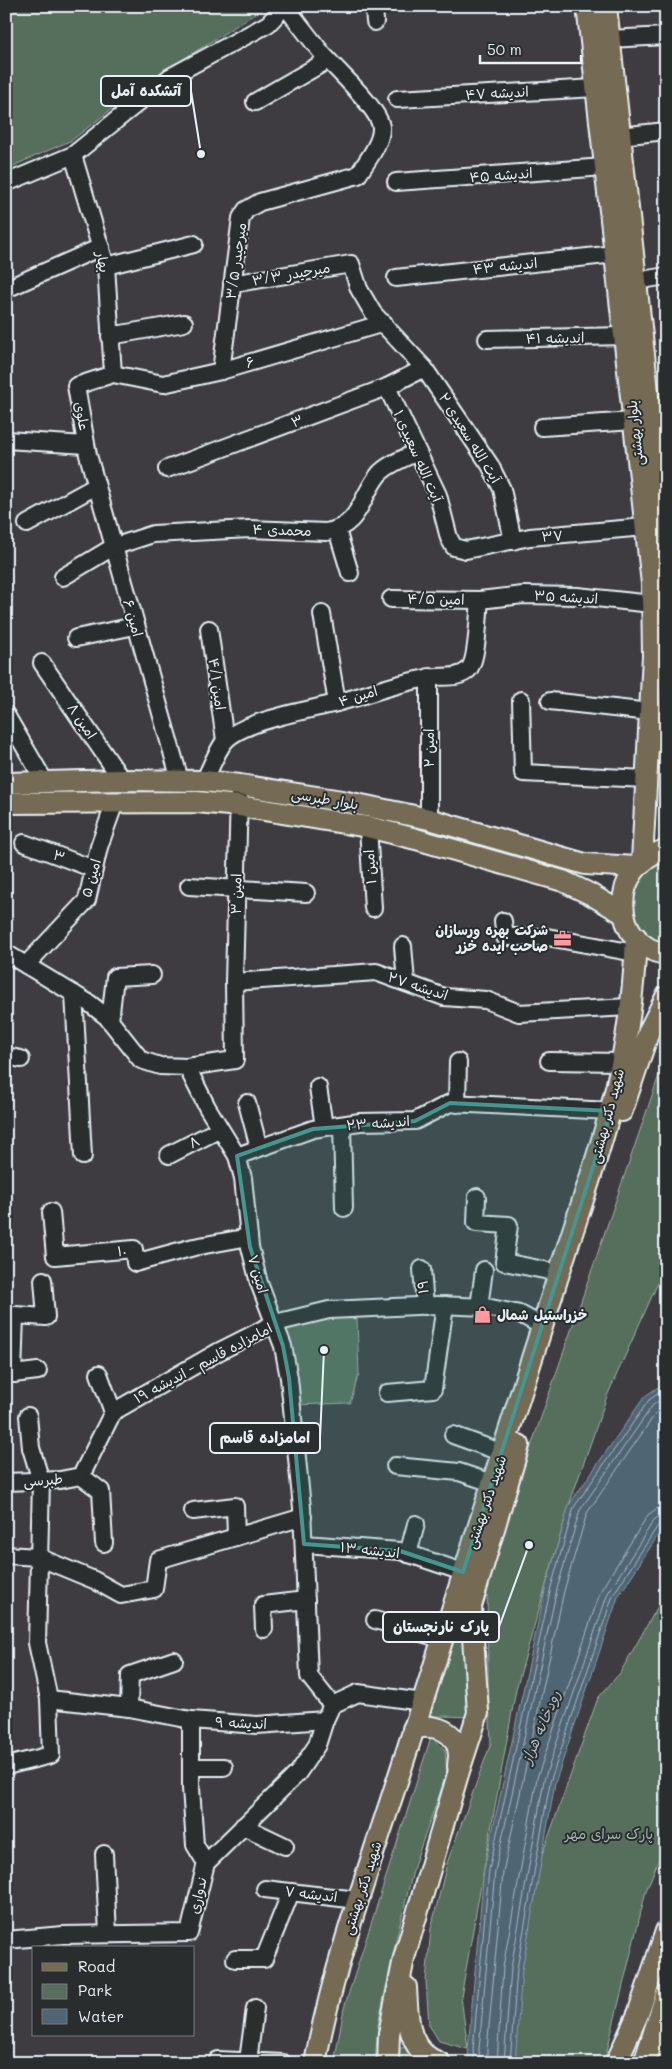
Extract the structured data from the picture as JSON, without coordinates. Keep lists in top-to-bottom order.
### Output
{
  "streets": {
    "main road": ["بلوار بهشتی", "بلوار طبرسی", "شهید دکتر بهشتی"],
    "street": [
      "اندیشه ۴۷",
      "اندیشه ۴۵",
      "میرحیدر ۳/۵",
      "بهار",
      "اندیشه ۴۳",
      "میرحیدر ۳/۳",
      "اندیشه ۴۱",
      "۶",
      "علوی",
      "۳",
      "آیت الله سعیدی ۲",
      "آیت الله سعیدی ۱",
      "محمدی ۴",
      "۳۷",
      "اندیشه ۳۵",
      "امین ۴/۵",
      "امین ۶",
      "امین ۴/۱",
      "امین ۴",
      "امین ۸",
      "امین ۲",
      "امین ۱",
      "امین ۵",
      "امین ۳",
      "اندیشه ۲۷",
      "اندیشه ۲۳",
      "۸",
      "۱۰",
      "امین ۷",
      "۱۹",
      "امامزاده قاسم - اندیشه ۱۹",
      "طبرسی",
      "اندیشه ۱۳",
      "اندیشه ۹",
      "اندیشه ۷",
      "ندواری"
    ]
  },
  "crossings": [
    ["اندیشه ۴۷", "بلوار بهشتی"],
    ["اندیشه ۴۵", "بلوار بهشتی"],
    ["میرحیدر ۳/۵", "میرحیدر ۳/۳"],
    ["میرحیدر ۳/۵", "۶"],
    ["بهار", "۶"],
    ["بهار", "علوی"],
    ["اندیشه ۴۳", "بلوار بهشتی"],
    ["میرحیدر ۳/۳", "آیت الله سعیدی ۲"],
    ["اندیشه ۴۱", "بلوار بهشتی"],
    ["۶", "علوی"],
    ["۶", "آیت الله سعیدی ۲"],
    ["علوی", "امین ۶"],
    ["۳", "آیت الله سعیدی ۲"],
    ["۳", "آیت الله سعیدی ۱"],
    ["۳", "امین ۵"],
    ["بلوار بهشتی", "۳۷"],
    ["بلوار بهشتی", "اندیشه ۳۵"],
    ["بلوار بهشتی", "بلوار طبرسی"],
    ["آیت الله سعیدی ۲", "۳۷"],
    ["آیت الله سعیدی ۱", "۳۷"],
    ["محمدی ۴", "امین ۶"],
    ["اندیشه ۳۵", "امین ۴/۵"],
    ["اندیشه ۳۵", "امین ۴"],
    ["امین ۴/۵", "امین ۴"],
    ["امین ۶", "بلوار طبرسی"],
    ["امین ۴/۱", "امین ۴"],
    ["امین ۴", "امین ۲"],
    ["امین ۸", "بلوار طبرسی"],
    ["امین ۲", "بلوار طبرسی"],
    ["بلوار طبرسی", "امین ۱"],
    ["بلوار طبرسی", "امین ۵"],
    ["بلوار طبرسی", "امین ۳"],
    ["امین ۳", "اندیشه ۲۷"],
    ["امین ۳", "امین ۷"],
    ["اندیشه ۲۷", "شهید دکتر بهشتی"],
    ["شهید دکتر بهشتی", "اندیشه ۲۳"],
    ["شهید دکتر بهشتی", "امامزاده قاسم - اندیشه ۱۹"],
    ["شهید دکتر بهشتی", "اندیشه ۱۳"],
    ["شهید دکتر بهشتی", "اندیشه ۷"],
    ["اندیشه ۲۳", "امین ۷"],
    ["۸", "امین ۷"],
    ["۱۰", "امین ۷"],
    ["امین ۷", "امامزاده قاسم - اندیشه ۱۹"],
    ["امین ۷", "اندیشه ۱۳"],
    ["۱۹", "امامزاده قاسم - اندیشه ۱۹"],
    ["اندیشه ۹", "ندواری"]
  ],
  "water": ["رودخانه هراز"],
  "parks": ["پارک سرای مهر"],
  "places": {
    "other": ["آتشکده آمل", "امامزاده قاسم", "پارک نارنجستان"],
    "office": ["شرکت بهره ورسازان صاحب ایده خزر"],
    "shop": ["خزراستیل شمال"]
  },
  "legend": ["Road", "Park", "Water"],
  "scale_bar": "50 m"
}
